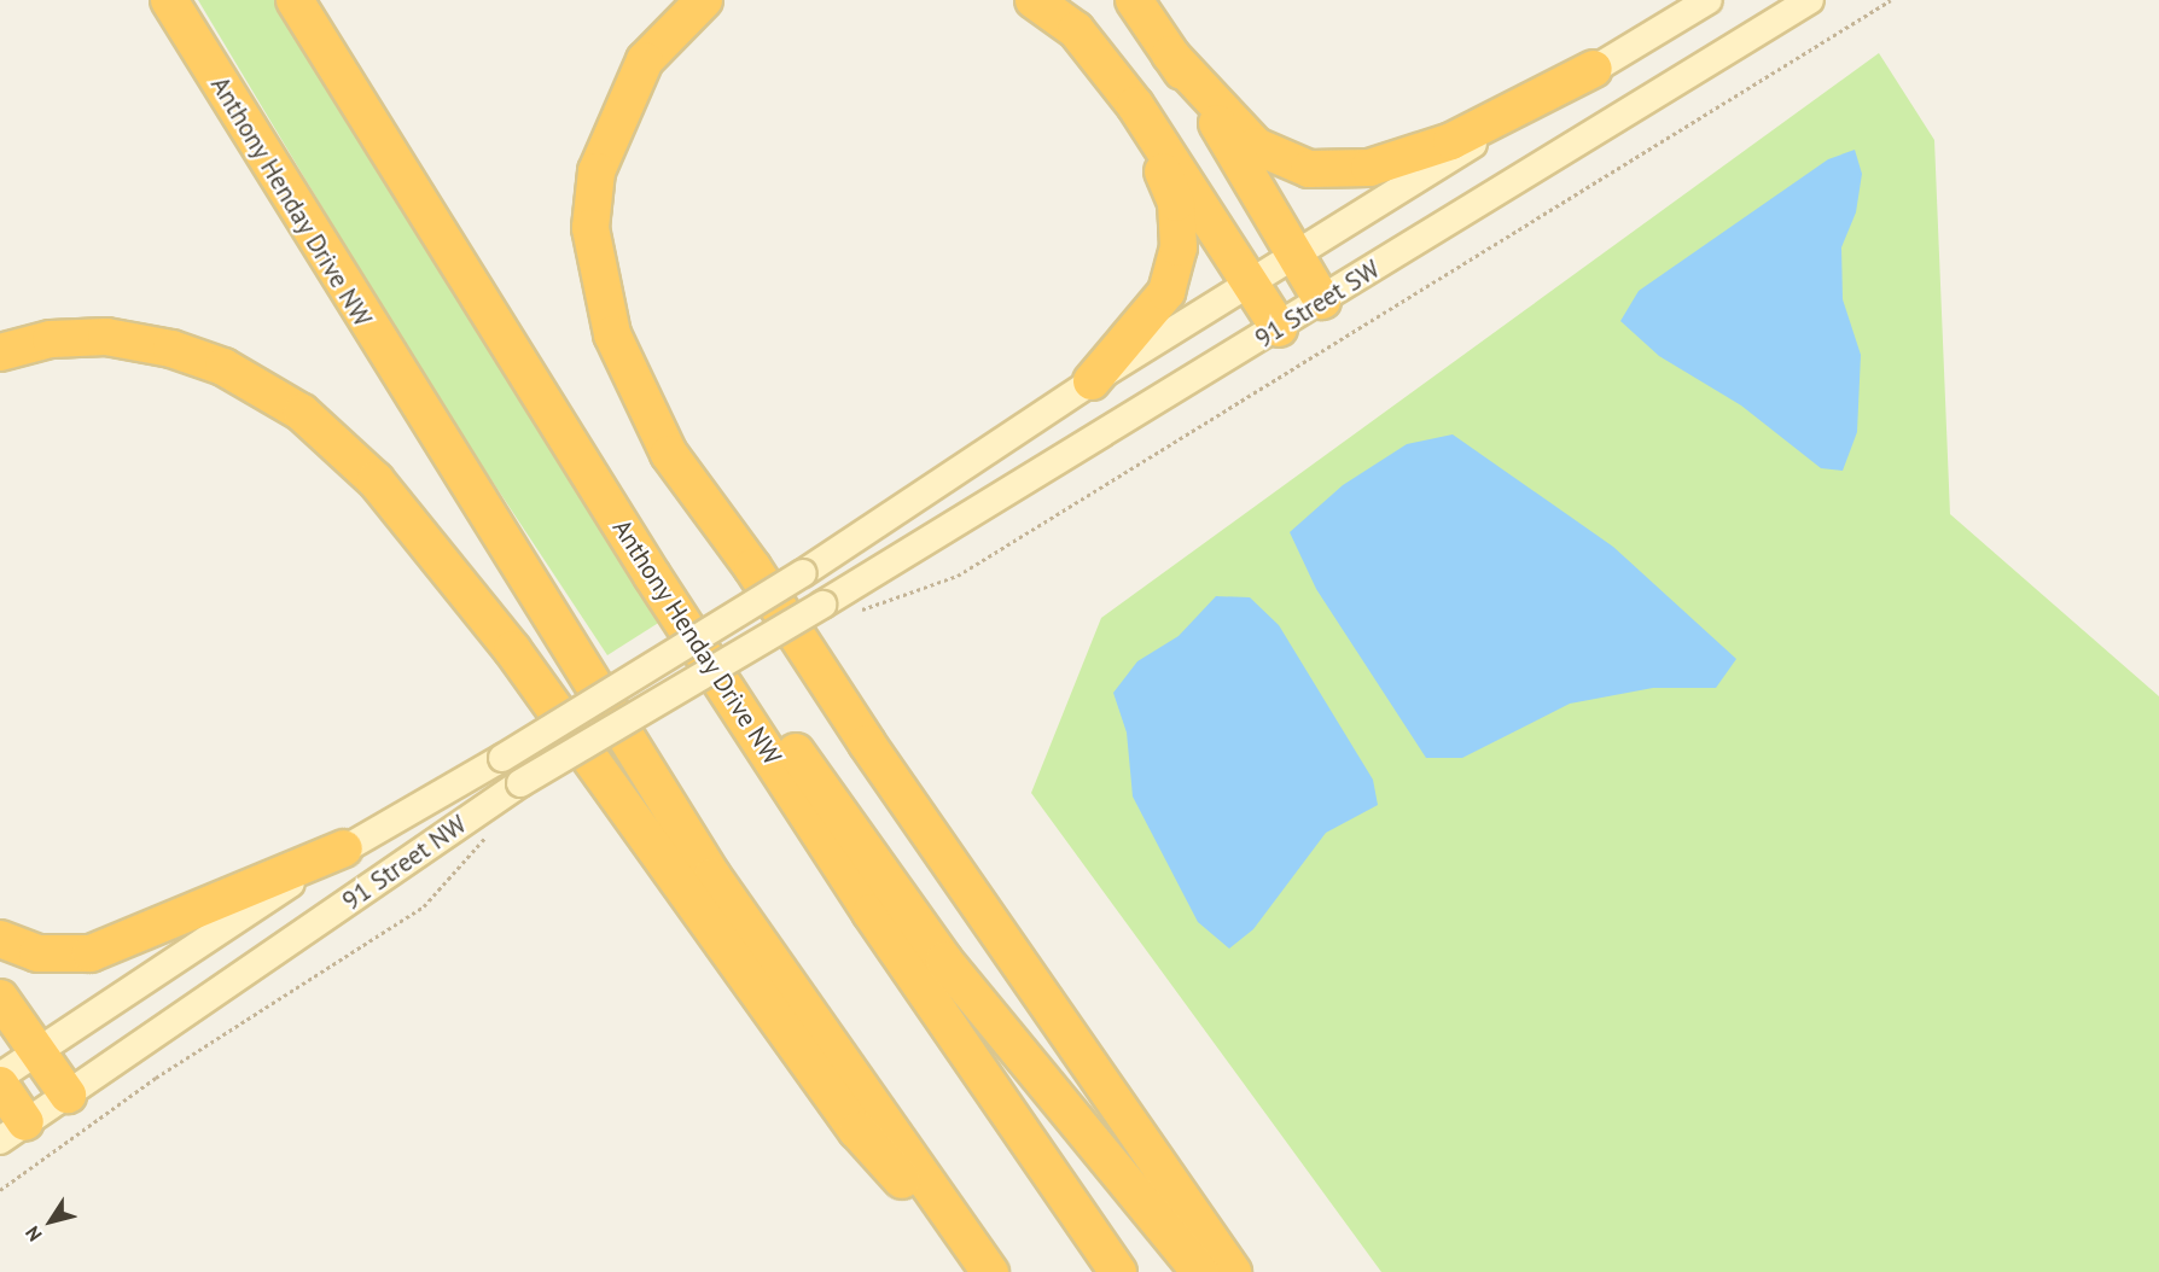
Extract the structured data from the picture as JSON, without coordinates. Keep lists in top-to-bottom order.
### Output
{
  "streets": {
    "highway": ["Anthony Henday Drive NW"],
    "main road": ["91 Street SW", "91 Street NW"]
  },
  "crossings": [
    ["91 Street SW", "91 Street NW"]
  ],
  "north": "bottom left"
}
